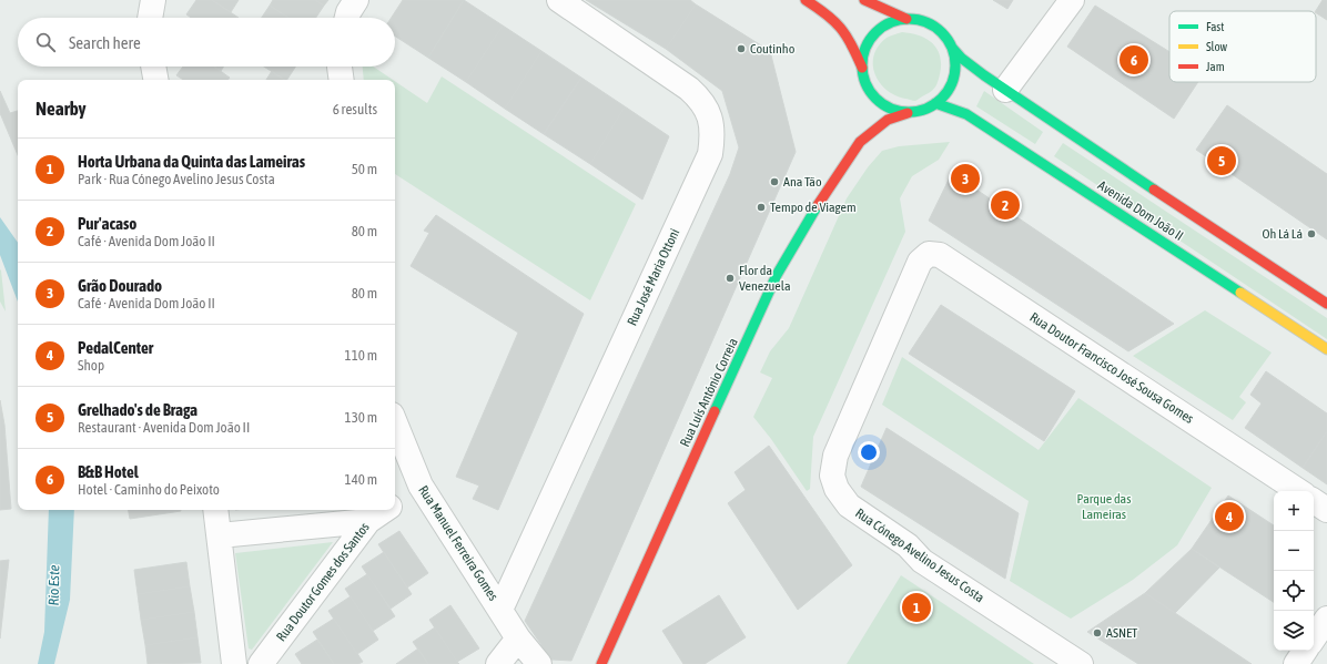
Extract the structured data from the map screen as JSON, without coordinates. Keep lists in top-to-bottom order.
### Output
{
  "streets": {
    "main road": ["Avenida Dom João II", "Rua Luís António Correia"],
    "street": [
      "Rua José Maria Ottoni",
      "Rua Doutor Francisco José Sousa Gomes",
      "Rua Manuel Ferreira Gomes",
      "Rua Cónego Avelino Jesus Costa",
      "Rua Doutor Gomes dos Santos"
    ]
  },
  "crossings": [
    ["Avenida Dom João II", "Rua Luís António Correia"],
    ["Rua José Maria Ottoni", "Rua Manuel Ferreira Gomes"],
    ["Rua Doutor Francisco José Sousa Gomes", "Rua Cónego Avelino Jesus Costa"],
    ["Rua Manuel Ferreira Gomes", "Rua Doutor Gomes dos Santos"]
  ],
  "water": ["Rio Este"],
  "parks": ["Parque das Lameiras"],
  "places": [
    "Coutinho",
    "Ana Tão",
    "Tempo de Viagem",
    "Oh Lá Lá",
    "Flor da Venezuela",
    "ASNET"
  ],
  "legend": ["Fast", "Slow", "Jam"],
  "page": {
    "search": "Search here",
    "pins": [
      "6",
      "5",
      "3",
      "2",
      "4",
      "1"
    ],
    "heading": ["Nearby", "6 results"],
    "list": [
      {
        "mark": "1",
        "name": "Horta Urbana da Quinta das Lameiras",
        "note": "Park · Rua Cónego Avelino Jesus Costa",
        "value": "50 m"
      },
      {
        "mark": "2",
        "name": "Pur'acaso",
        "note": "Café · Avenida Dom João II",
        "value": "80 m"
      },
      {
        "mark": "3",
        "name": "Grão Dourado",
        "note": "Café · Avenida Dom João II",
        "value": "80 m"
      },
      {
        "mark": "4",
        "name": "PedalCenter",
        "note": "Shop",
        "value": "110 m"
      },
      {
        "mark": "5",
        "name": "Grelhado's de Braga",
        "note": "Restaurant · Avenida Dom João II",
        "value": "130 m"
      },
      {
        "mark": "6",
        "name": "B&B Hotel",
        "note": "Hotel · Caminho do Peixoto",
        "value": "140 m"
      }
    ],
    "map_buttons": ["+", "−"]
  }
}
